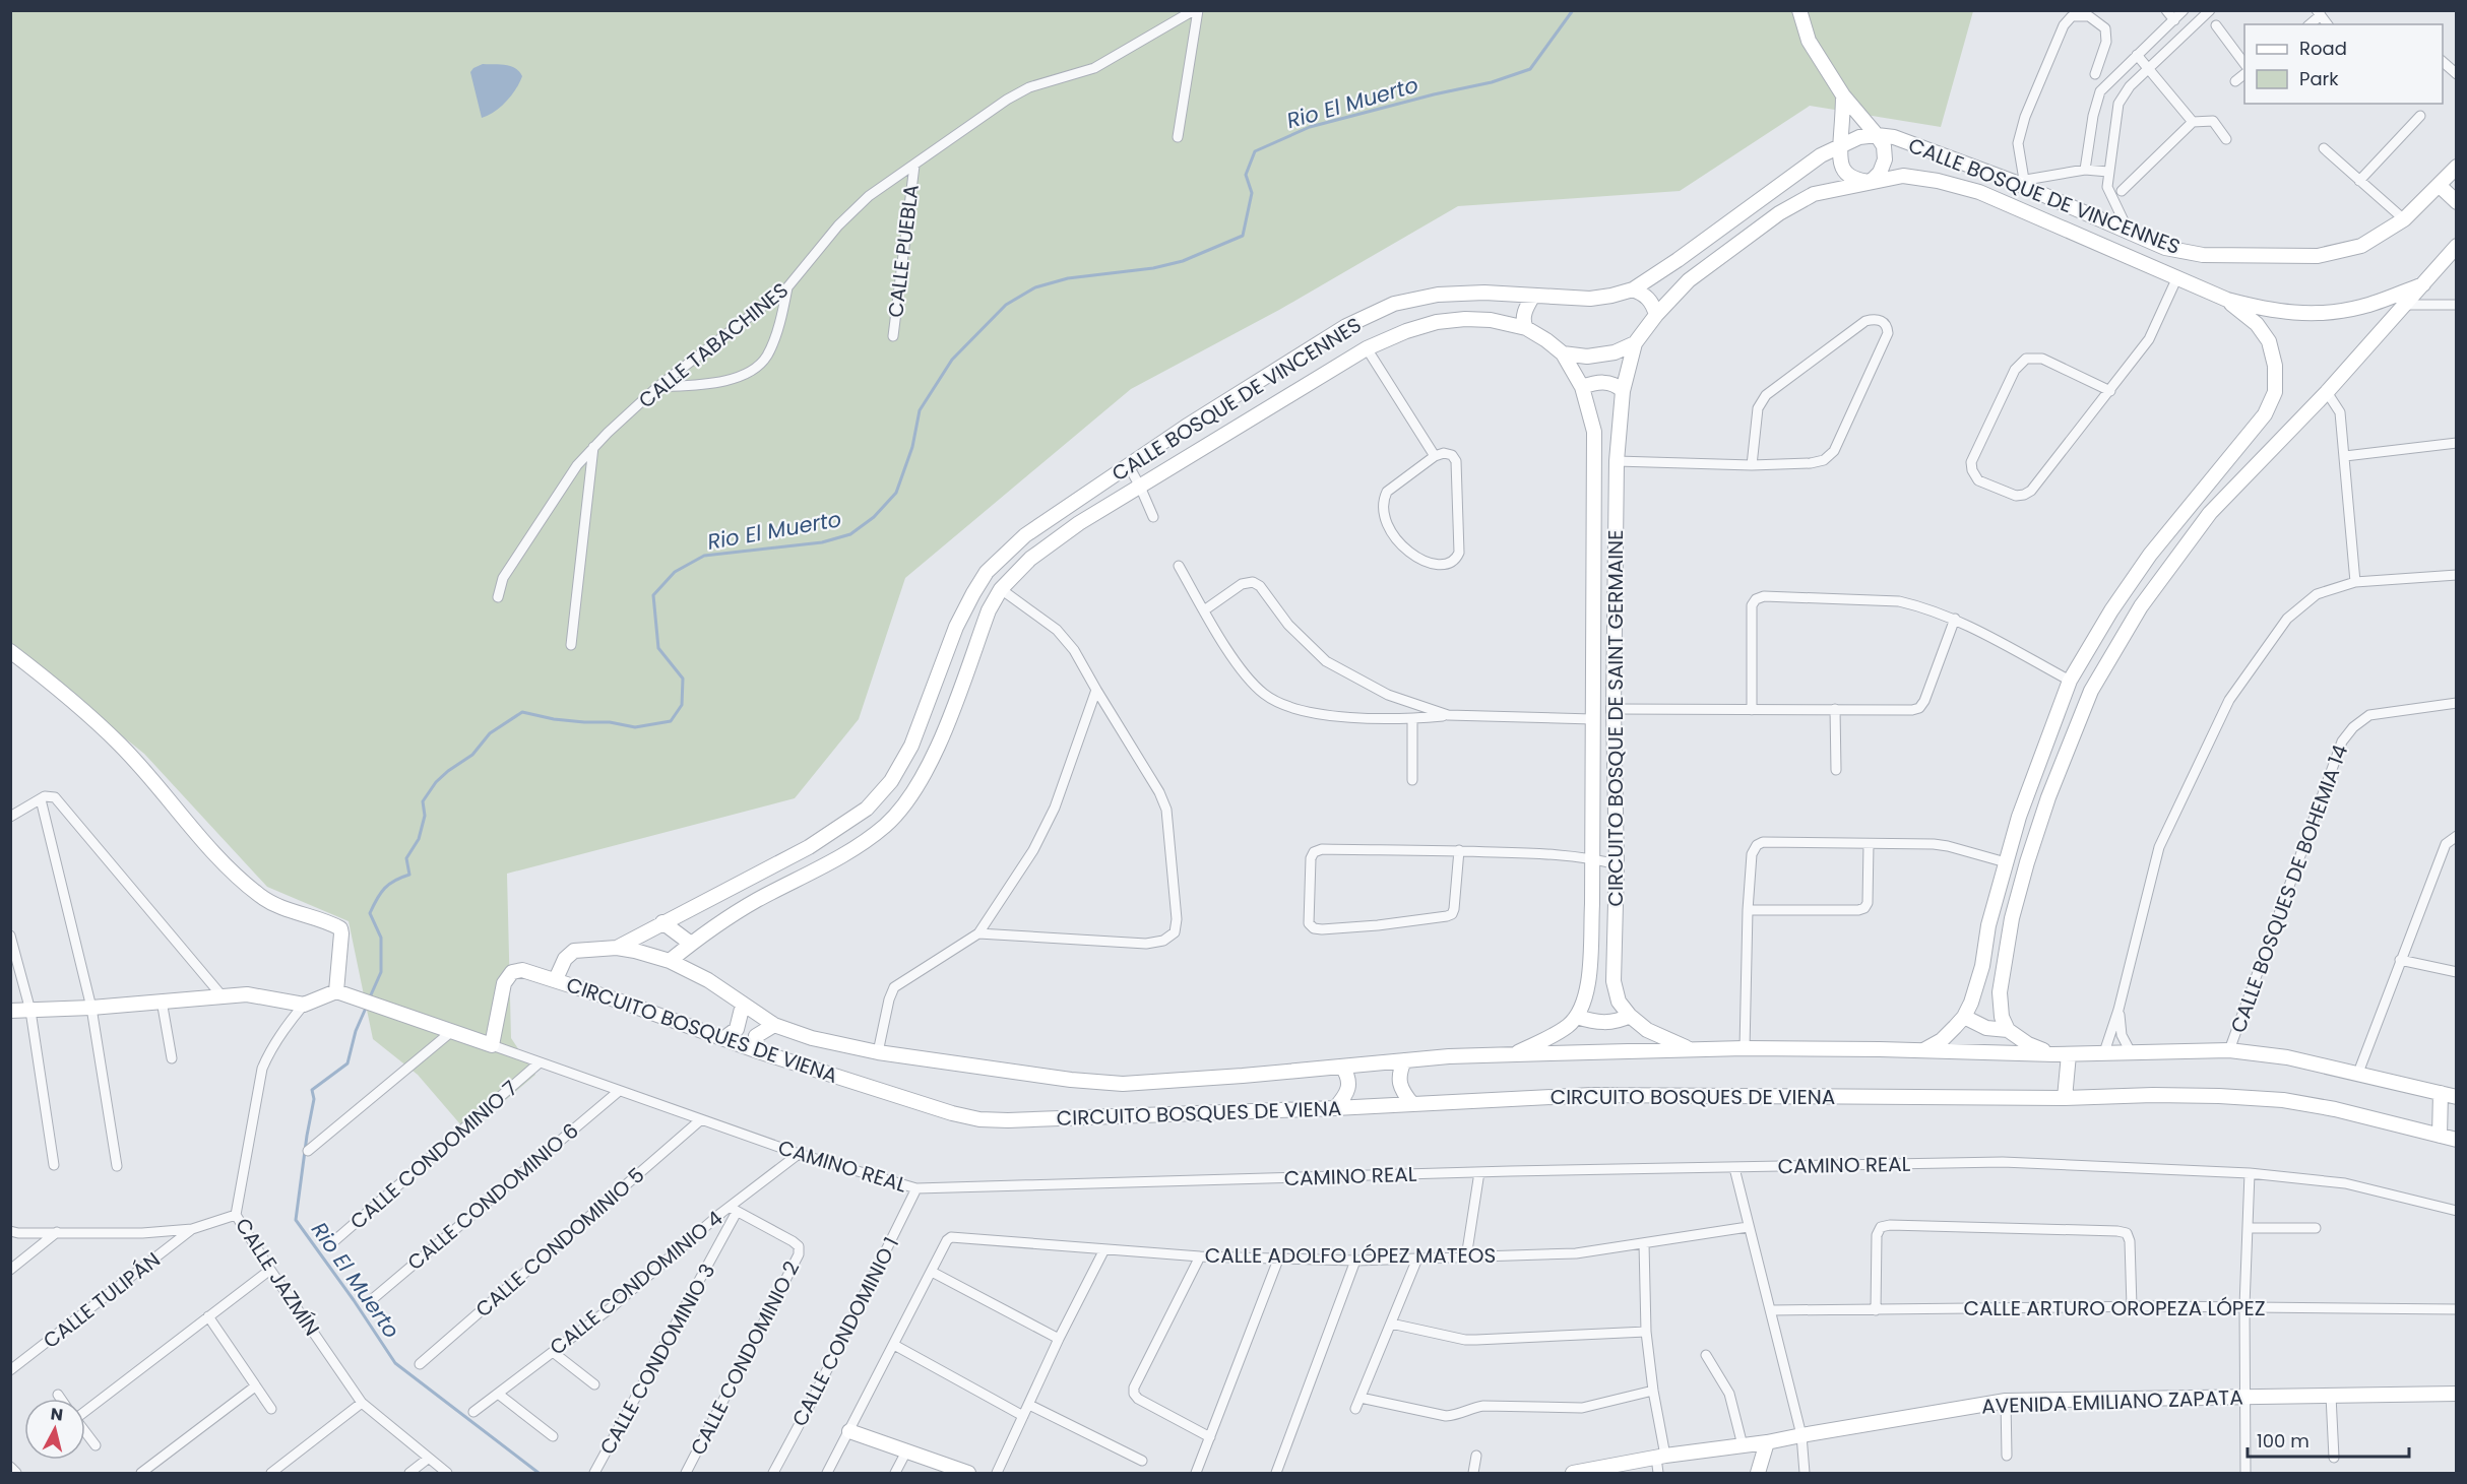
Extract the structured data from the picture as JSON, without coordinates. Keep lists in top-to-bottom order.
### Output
{
  "streets": {
    "main road": [
      "CALLE BOSQUE DE VINCENNES",
      "CIRCUITO BOSQUE DE SAINT GERMAINE",
      "CIRCUITO BOSQUES DE VIENA",
      "CAMINO REAL",
      "AVENIDA EMILIANO ZAPATA"
    ],
    "street": [
      "CALLE PUEBLA",
      "CALLE TABACHINES",
      "CALLE BOSQUES DE BOHEMIA 14",
      "CALLE CONDOMINIO 7",
      "CALLE CONDOMINIO 6",
      "CALLE CONDOMINIO 5",
      "CALLE ADOLFO LÓPEZ MATEOS",
      "CALLE JAZMÍN",
      "CALLE CONDOMINIO 4",
      "CALLE TULIPÁN",
      "CALLE ARTURO OROPEZA LÓPEZ",
      "CALLE CONDOMINIO 1",
      "CALLE CONDOMINIO 2",
      "CALLE CONDOMINIO 3"
    ]
  },
  "crossings": [
    ["CALLE BOSQUE DE VINCENNES", "CIRCUITO BOSQUE DE SAINT GERMAINE"],
    ["CALLE BOSQUE DE VINCENNES", "CIRCUITO BOSQUES DE VIENA"],
    ["CALLE PUEBLA", "CALLE TABACHINES"],
    ["CIRCUITO BOSQUE DE SAINT GERMAINE", "CIRCUITO BOSQUES DE VIENA"],
    ["CALLE BOSQUES DE BOHEMIA 14", "CIRCUITO BOSQUES DE VIENA"],
    ["CALLE CONDOMINIO 7", "CAMINO REAL"],
    ["CAMINO REAL", "CALLE CONDOMINIO 6"],
    ["CAMINO REAL", "CALLE CONDOMINIO 5"],
    ["CAMINO REAL", "CALLE CONDOMINIO 4"],
    ["CAMINO REAL", "CALLE CONDOMINIO 1"],
    ["CALLE CONDOMINIO 4", "CALLE CONDOMINIO 2"],
    ["CALLE CONDOMINIO 4", "CALLE CONDOMINIO 3"],
    ["CALLE CONDOMINIO 2", "CALLE CONDOMINIO 3"]
  ],
  "water": ["Rio El Muerto"],
  "legend": ["Road", "Park"],
  "scale_bar": "100 m",
  "north": "top"
}
